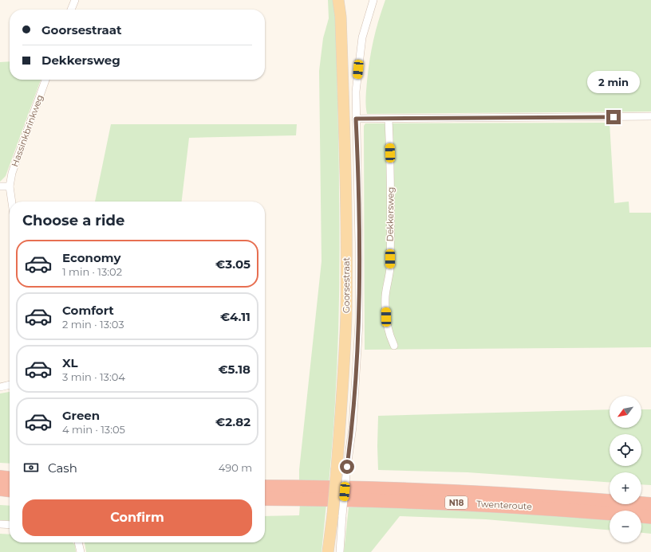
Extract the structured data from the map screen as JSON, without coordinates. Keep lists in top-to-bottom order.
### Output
{
  "streets": {
    "highway": ["N18", "Twenteroute"],
    "main road": ["Goorsestraat"],
    "street": ["Hassinkbrinkweg", "Dekkersweg"]
  },
  "north": "bottom left",
  "page": {
    "banner": ["Goorsestraat", "Dekkersweg"],
    "bubble": "2 min",
    "heading": "Choose a ride",
    "list": [
      {
        "name": "Economy",
        "note": "1 min · 13:02",
        "value": "€3.05"
      },
      {
        "name": "Comfort",
        "note": "2 min · 13:03",
        "value": "€4.11"
      },
      {
        "name": "XL",
        "note": "3 min · 13:04",
        "value": "€5.18"
      },
      {
        "name": "Green",
        "note": "4 min · 13:05",
        "value": "€2.82"
      }
    ],
    "map_buttons": ["+", "−"],
    "pay": ["Cash", "490 m"],
    "buttons": "Confirm"
  }
}
